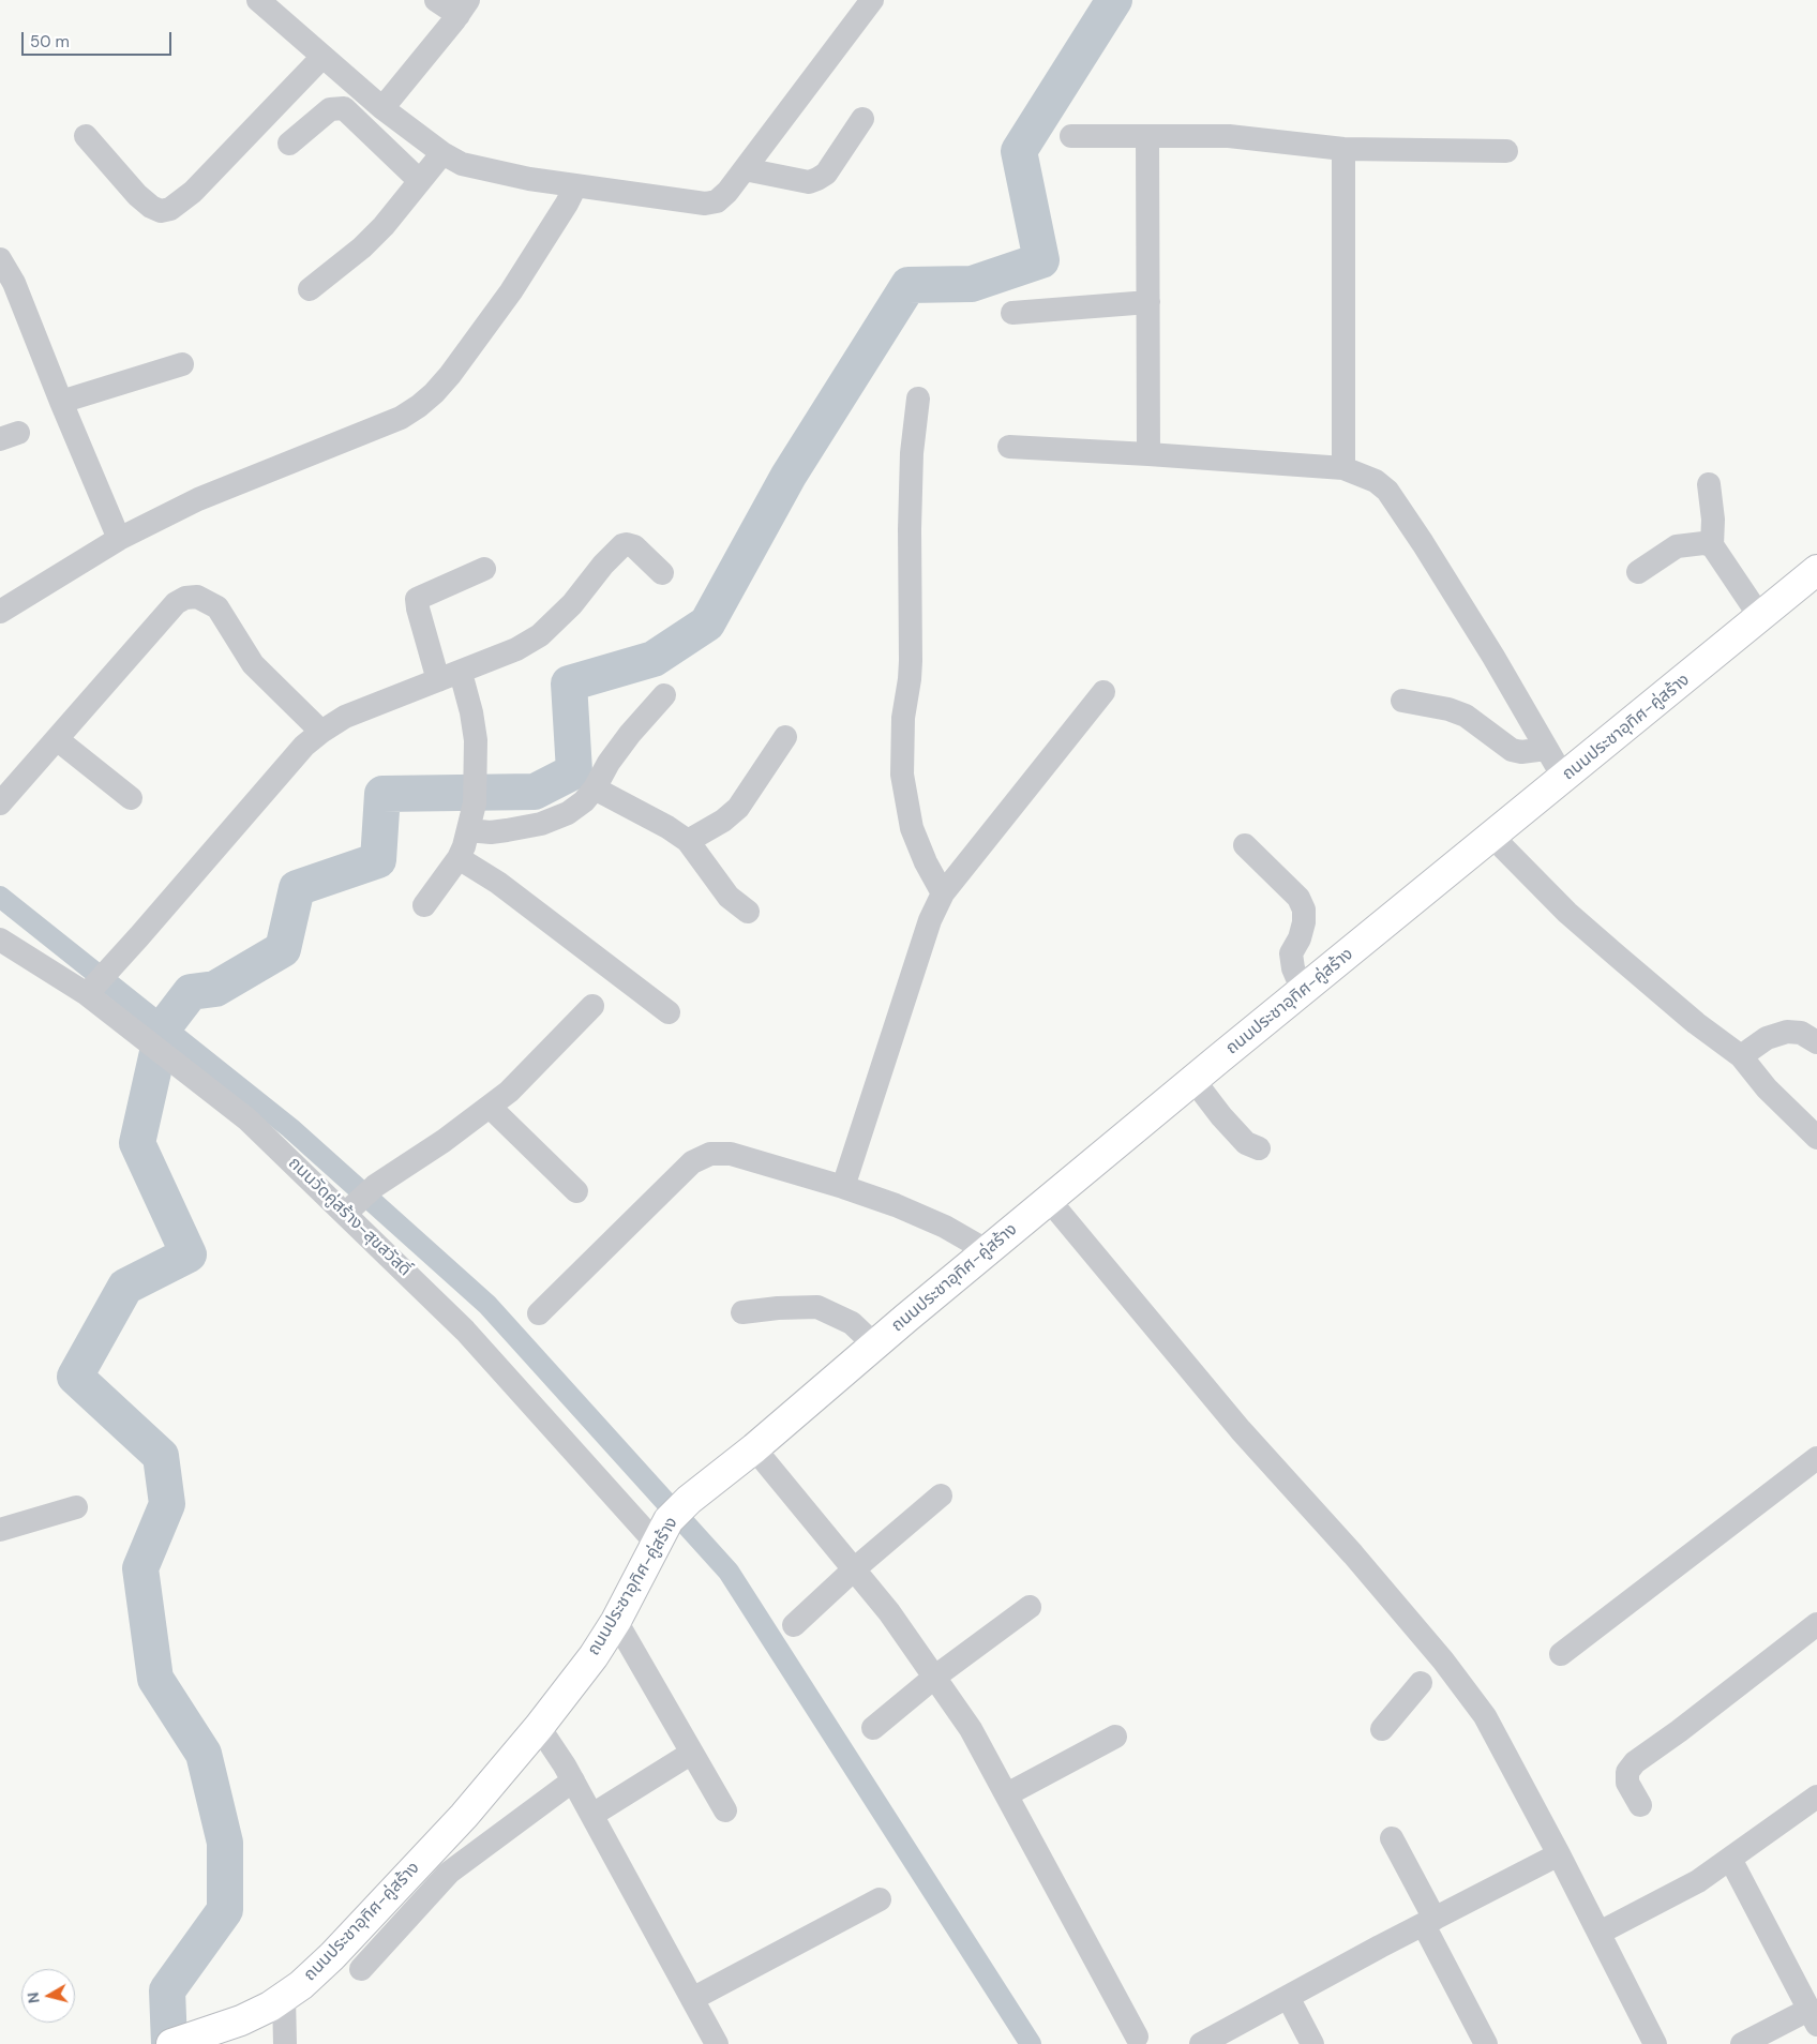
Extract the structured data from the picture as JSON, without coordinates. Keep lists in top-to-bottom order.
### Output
{
  "streets": {
    "main road": ["ถนนประชาอุทิศ-คู่สร้าง"],
    "street": ["ถนนวัดคู่สร้าง-สุขสวัสดิ์"]
  },
  "crossings": [
    ["ถนนประชาอุทิศ-คู่สร้าง", "ถนนวัดคู่สร้าง-สุขสวัสดิ์"]
  ],
  "scale_bar": "50 m",
  "north": "left"
}
